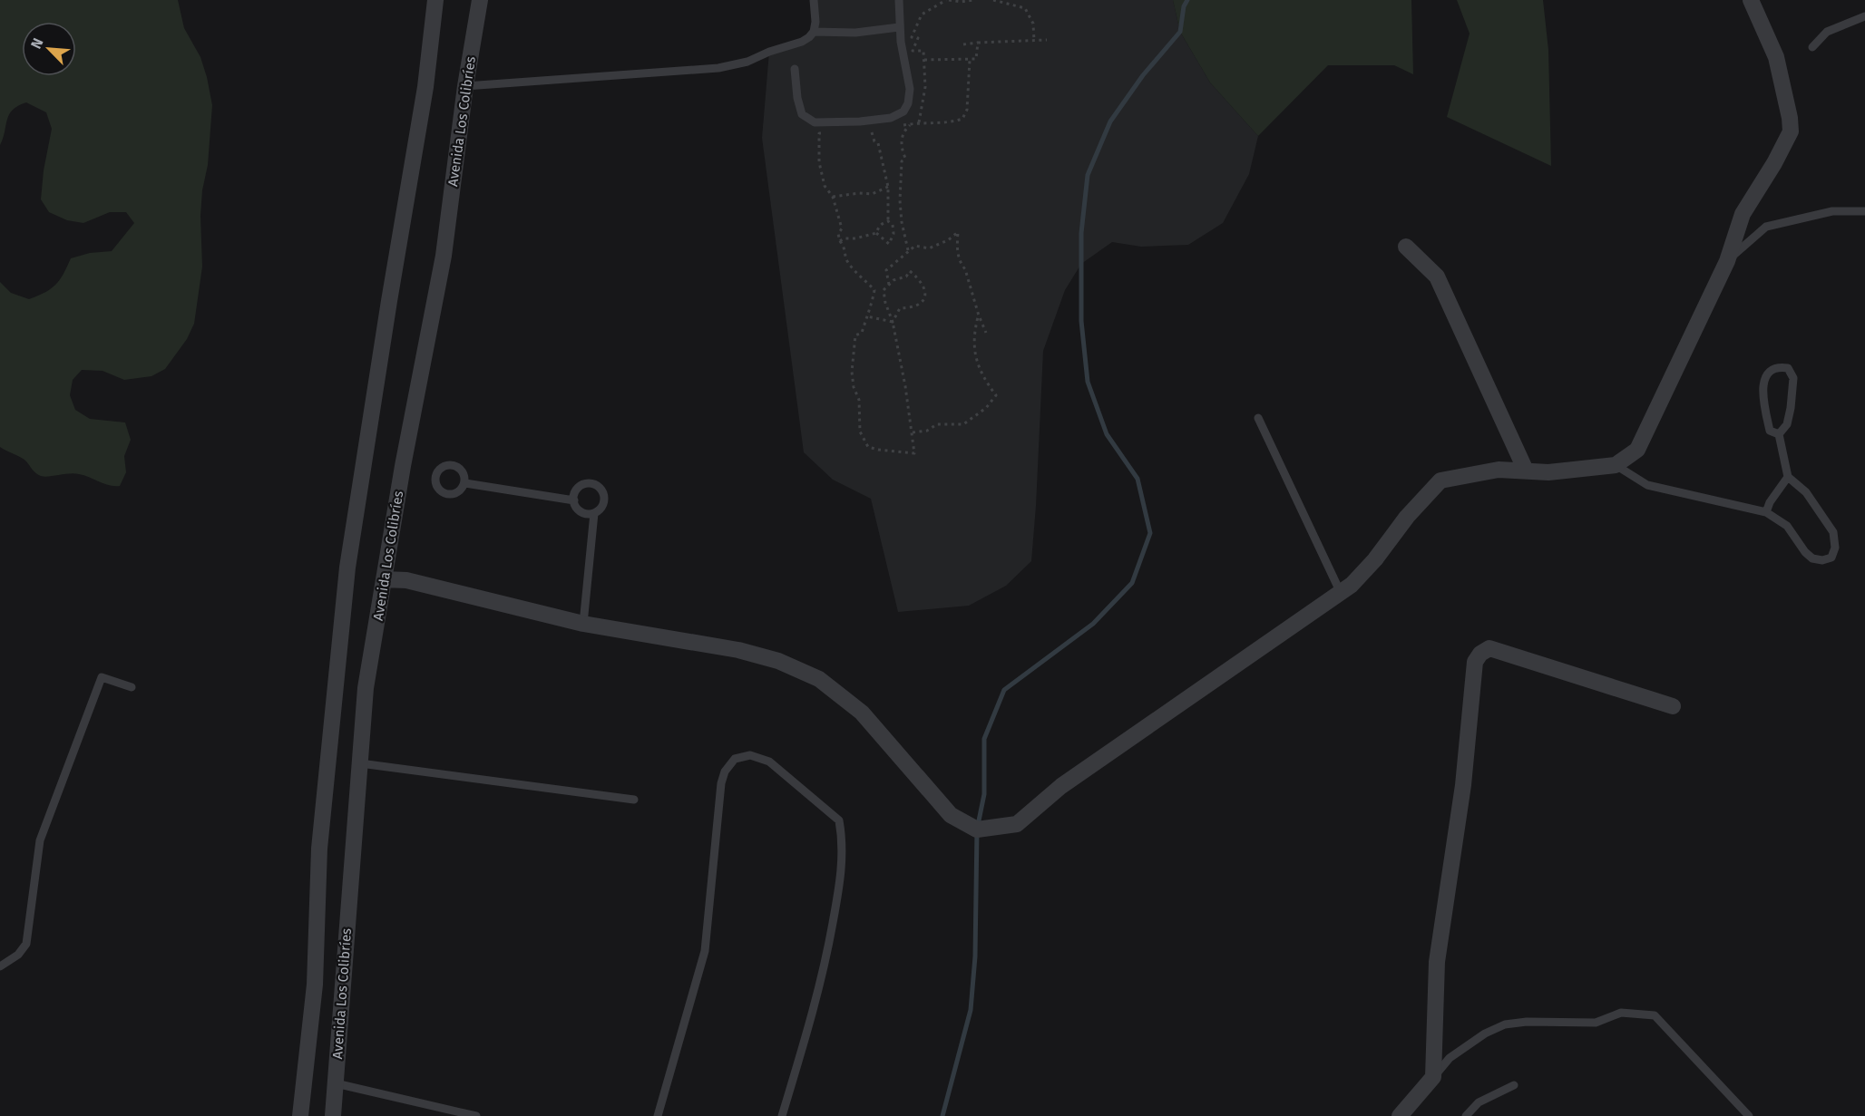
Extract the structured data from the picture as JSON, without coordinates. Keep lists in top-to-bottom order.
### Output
{
  "streets": {
    "street": ["Avenida Los Colibríes"]
  },
  "north": "top left"
}
